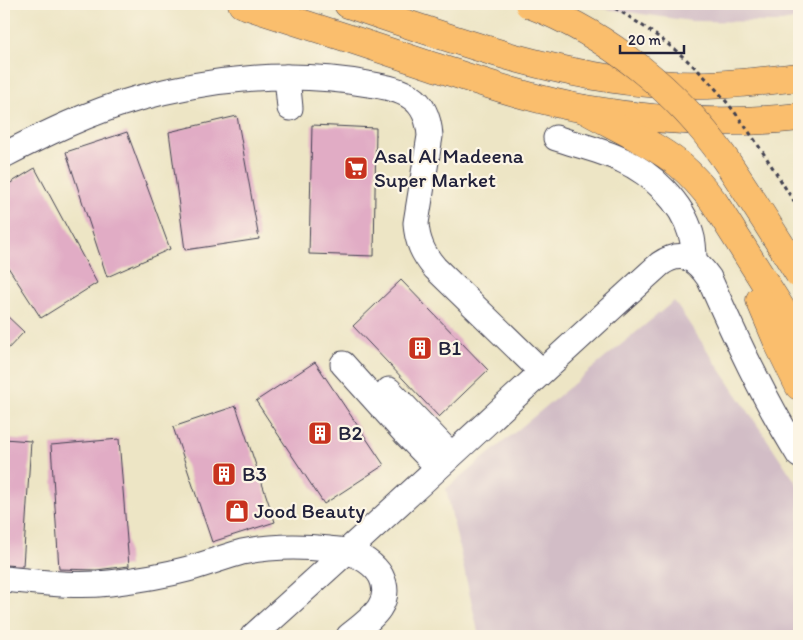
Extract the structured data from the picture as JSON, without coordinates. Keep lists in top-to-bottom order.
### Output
{
  "places": {
    "supermarket": ["Asal Al Madeena Super Market"],
    "building": ["B1", "B2", "B3"],
    "shop": ["Jood Beauty"]
  },
  "scale_bar": "20 m"
}
